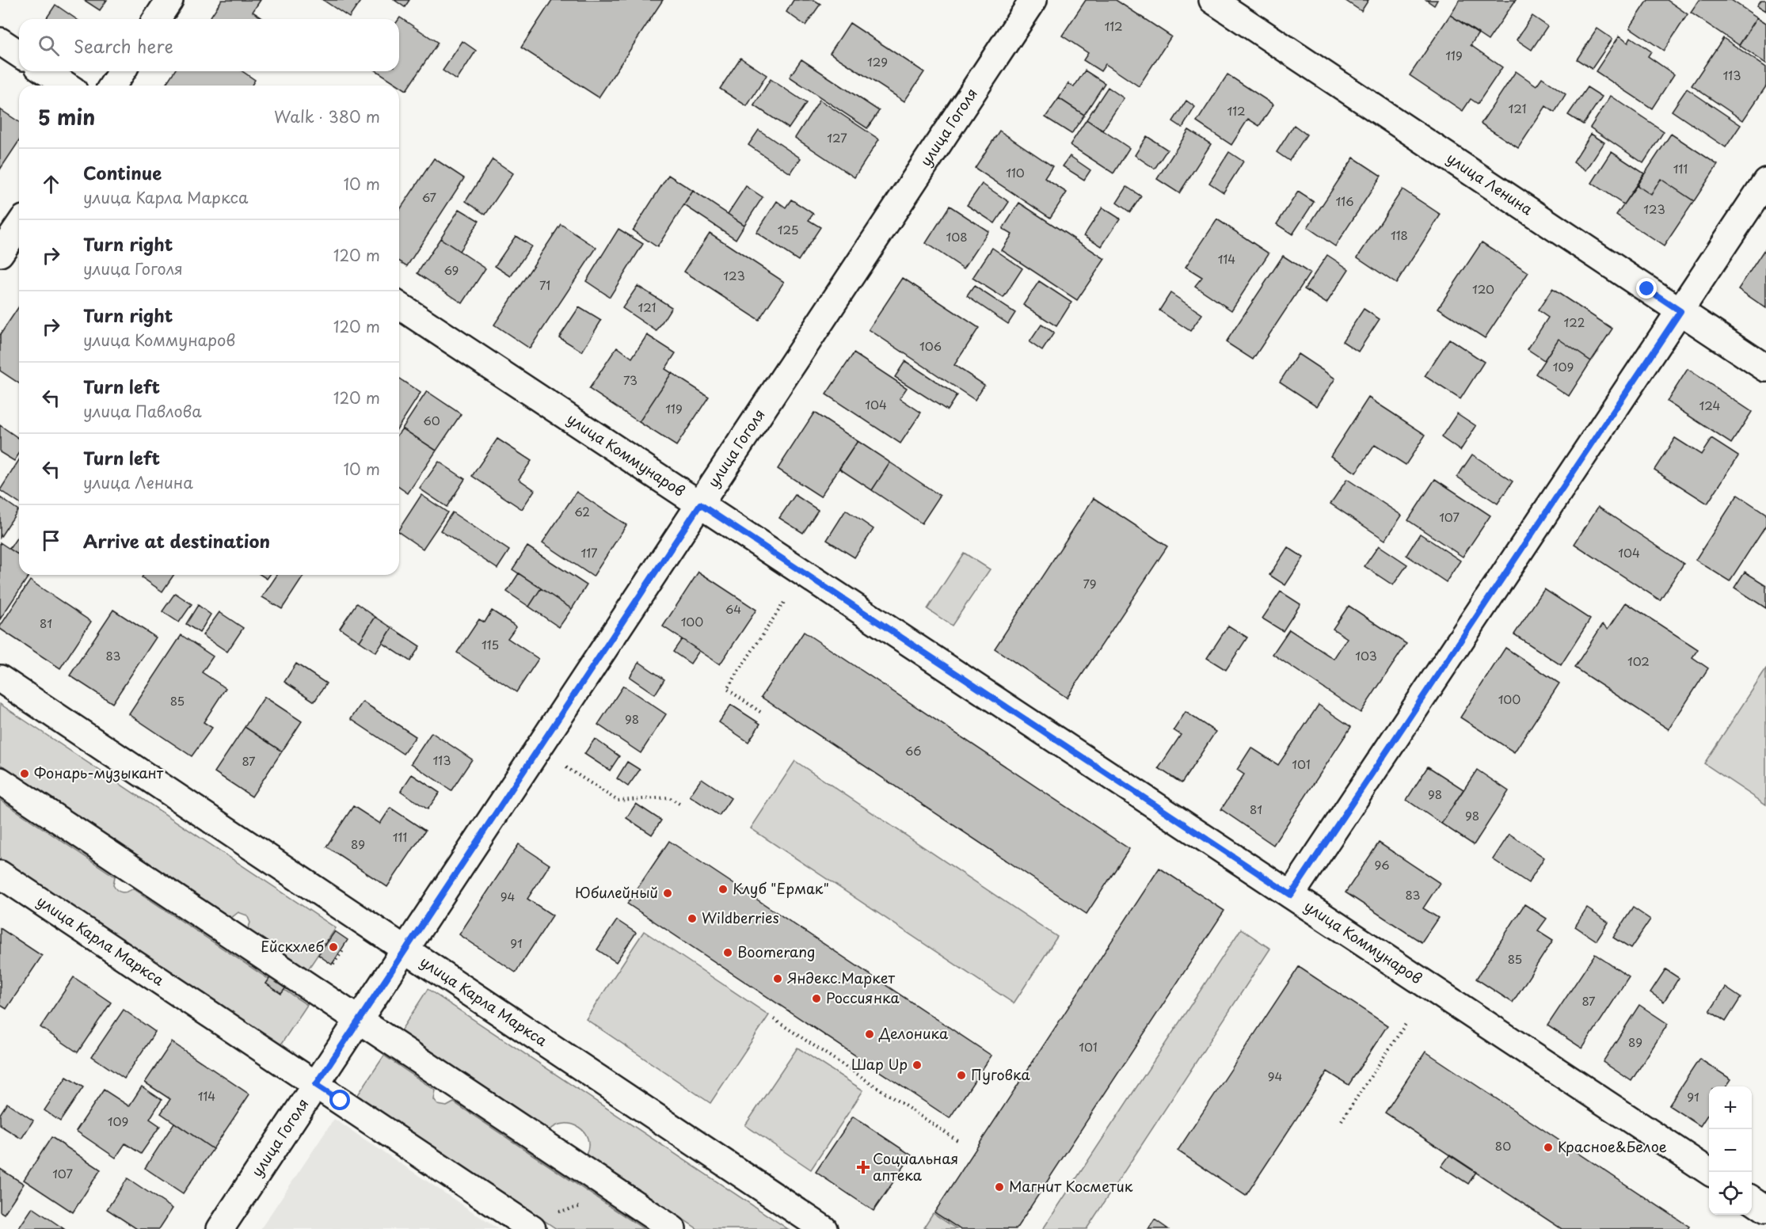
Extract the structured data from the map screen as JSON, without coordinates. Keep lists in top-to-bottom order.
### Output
{
  "streets": {
    "street": [
      "улица Гоголя",
      "улица Ленина",
      "улица Коммунаров",
      "улица Карла Маркса"
    ]
  },
  "crossings": [
    ["улица Гоголя", "улица Коммунаров"],
    ["улица Гоголя", "улица Карла Маркса"]
  ],
  "places": {
    "other": [
      "Фонарь-музыкант",
      "Клуб \"Ермак\"",
      "Юбилейный",
      "Wildberries",
      "Ейскхлеб",
      "Boomerang",
      "Яндекс.Маркет",
      "Россиянка",
      "Делоника",
      "Шар Up",
      "Пуговка",
      "Красное&Белое",
      "Магнит Косметик"
    ],
    "health": ["Социальная аптека"]
  },
  "house_numbers": [
    "112",
    "119",
    "129",
    "113",
    "121",
    "112",
    "127",
    "111",
    "110",
    "67",
    "116",
    "123",
    "125",
    "118",
    "108",
    "114",
    "69",
    "123",
    "71",
    "120",
    "121",
    "122",
    "106",
    "109",
    "73",
    "104",
    "124",
    "119",
    "60",
    "62",
    "107",
    "117",
    "104",
    "79",
    "64",
    "100",
    "81",
    "115",
    "83",
    "103",
    "102",
    "100",
    "85",
    "98",
    "66",
    "113",
    "87",
    "101",
    "98",
    "81",
    "98",
    "111",
    "89",
    "96",
    "83",
    "94",
    "91",
    "85",
    "87",
    "89",
    "101",
    "94",
    "114",
    "91",
    "109",
    "80",
    "107"
  ],
  "page": {
    "search": "Search here",
    "heading": ["5 min", "Walk · 380 m"],
    "list": [
      ["Continue", "улица Карла Маркса", "10 m"],
      ["Turn right", "улица Гоголя", "120 m"],
      ["Turn right", "улица Коммунаров", "120 m"],
      ["Turn left", "улица Павлова", "120 m"],
      ["Turn left", "улица Ленина", "10 m"],
      "Arrive at destination"
    ],
    "map_buttons": ["+", "−"]
  }
}
